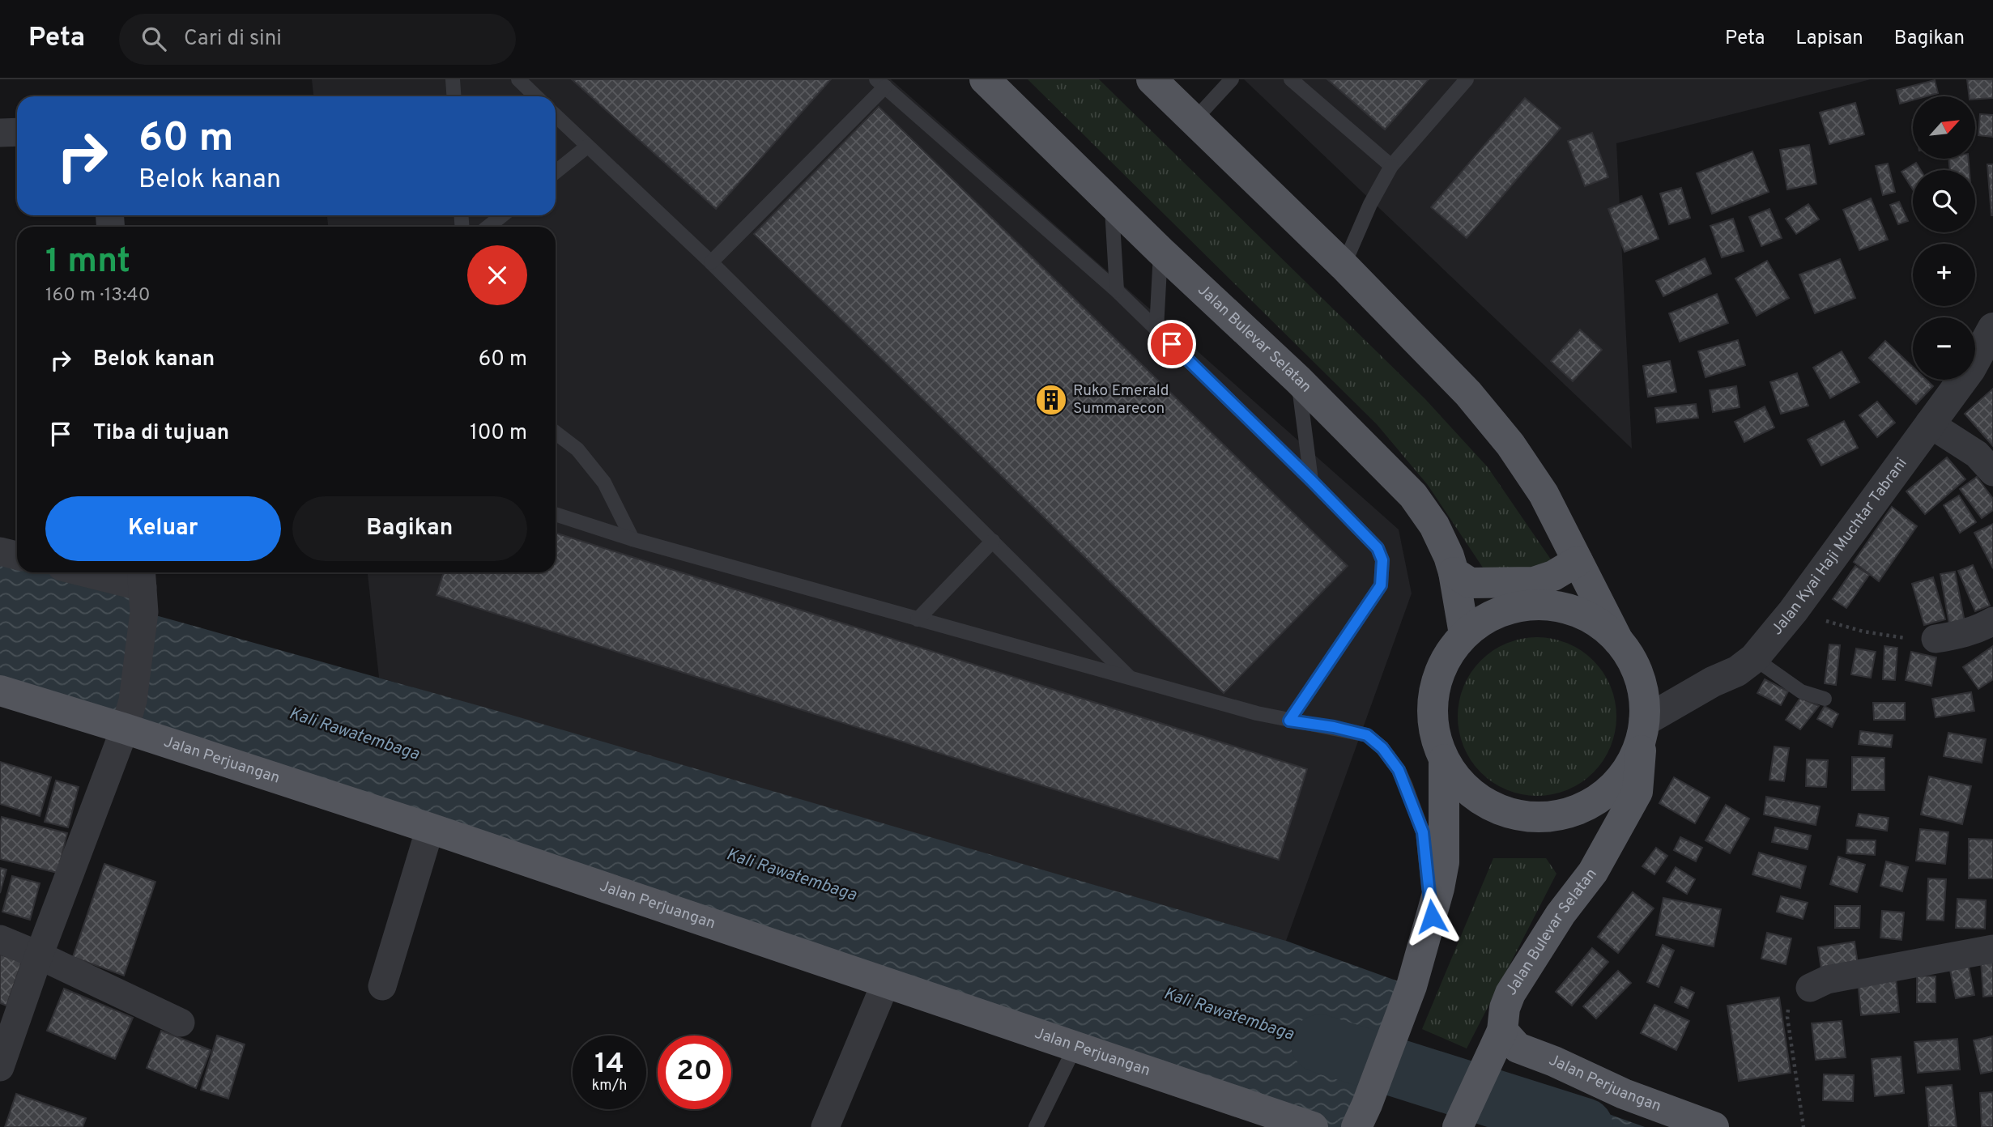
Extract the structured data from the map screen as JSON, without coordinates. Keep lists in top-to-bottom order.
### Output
{
  "streets": {
    "main road": ["Jalan Bulevar Selatan", "Jalan Perjuangan"],
    "street": ["Jalan Kyai Haji Muchtar Tabrani"]
  },
  "crossings": [
    ["Jalan Bulevar Selatan", "Jalan Kyai Haji Muchtar Tabrani"],
    ["Jalan Bulevar Selatan", "Jalan Perjuangan"]
  ],
  "water": ["Kali Rawatembaga"],
  "places": {
    "building": ["Ruko Emerald Summarecon"]
  },
  "north": "top right",
  "page": {
    "header": "Peta",
    "search": "Cari di sini",
    "nav": ["Peta", "Lapisan", "Bagikan"],
    "map_buttons": ["+", "−"],
    "turn": ["60 m", "Belok kanan"],
    "heading": ["1 mnt", "160 m · 13:40"],
    "list": [
      {
        "name": "Belok kanan",
        "value": "60 m"
      },
      {
        "name": "Tiba di tujuan",
        "value": "100 m"
      }
    ],
    "buttons": ["Keluar", "Bagikan"],
    "speed": "14 km/h",
    "limit": "20"
  }
}
